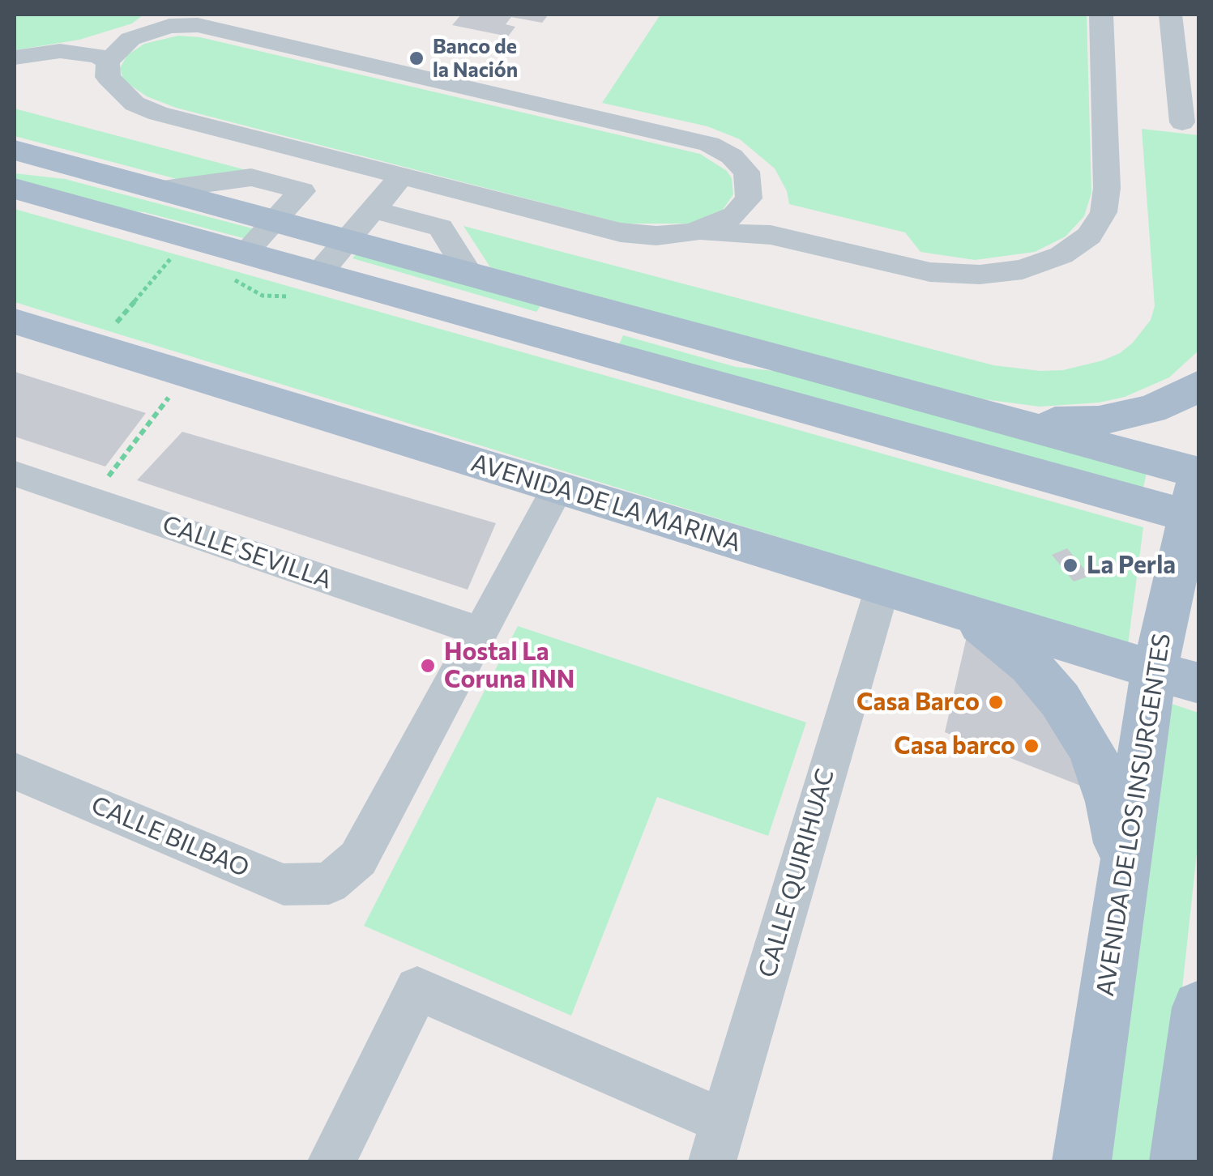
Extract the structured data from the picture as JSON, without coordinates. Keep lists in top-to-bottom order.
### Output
{
  "streets": {
    "main road": ["AVENIDA DE LA MARINA", "AVENIDA DE LOS INSURGENTES"],
    "street": ["CALLE SEVILLA", "CALLE BILBAO", "CALLE QUIRIHUAC"]
  },
  "crossings": [
    ["AVENIDA DE LA MARINA", "AVENIDA DE LOS INSURGENTES"],
    ["AVENIDA DE LA MARINA", "CALLE QUIRIHUAC"],
    ["CALLE SEVILLA", "CALLE BILBAO"]
  ],
  "places": [
    "Banco de la Nación",
    "La Perla",
    "Hostal La Coruna INN",
    "Casa Barco",
    "Casa barco"
  ]
}
